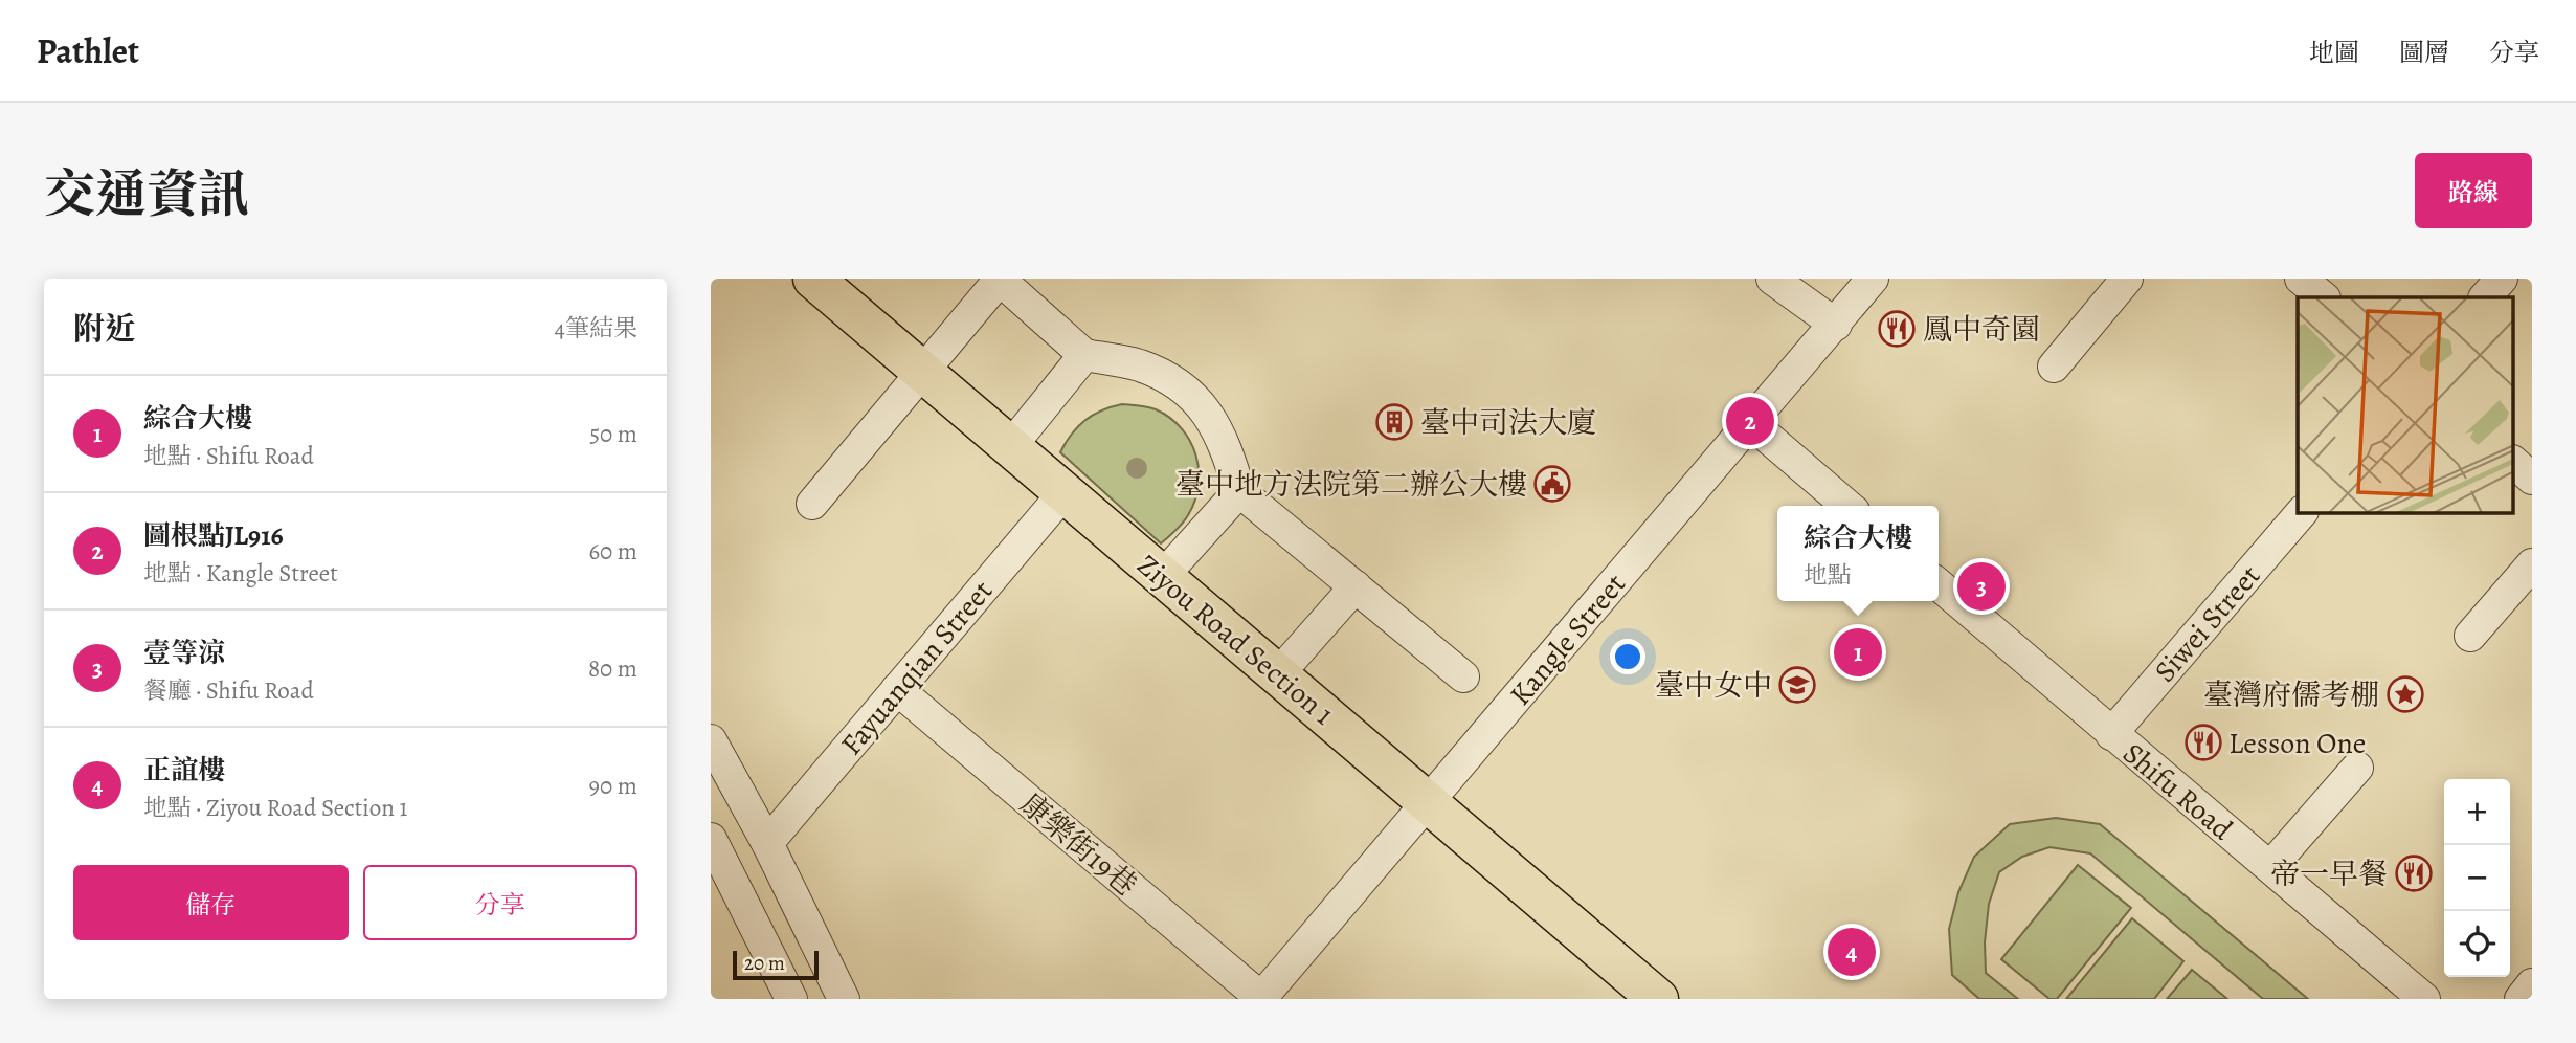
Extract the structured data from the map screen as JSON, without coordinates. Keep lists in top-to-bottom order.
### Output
{
  "streets": {
    "main road": ["Ziyou Road Section 1"],
    "street": [
      "Siwei Street",
      "Kangle Street",
      "Fayuanqian Street",
      "Shifu Road",
      "康樂街19巷"
    ]
  },
  "crossings": [
    ["Siwei Street", "Shifu Road"],
    ["Ziyou Road Section 1", "Kangle Street"],
    ["Ziyou Road Section 1", "Fayuanqian Street"],
    ["Kangle Street", "康樂街19巷"],
    ["Fayuanqian Street", "康樂街19巷"]
  ],
  "places": {
    "restaurant": ["鳳中奇園", "Lesson One", "帝一早餐"],
    "building": ["臺中司法大廈"],
    "public building": ["臺中地方法院第二辦公大樓"],
    "school or university": ["臺中女中"],
    "place": ["臺灣府儒考棚"]
  },
  "scale_bar": "20 m",
  "page": {
    "header": "Pathlet",
    "nav": ["地圖", "圖層", "分享"],
    "title": "交通資訊",
    "buttons": [
      "路線",
      ["儲存", "分享"]
    ],
    "heading": ["附近", "4筆結果"],
    "list": [
      {
        "mark": "1",
        "name": "綜合大樓",
        "note": "地點 · Shifu Road",
        "value": "50 m"
      },
      {
        "mark": "2",
        "name": "圖根點JL916",
        "note": "地點 · Kangle Street",
        "value": "60 m"
      },
      {
        "mark": "3",
        "name": "壹等涼",
        "note": "餐廳 · Shifu Road",
        "value": "80 m"
      },
      {
        "mark": "4",
        "name": "正誼樓",
        "note": "地點 · Ziyou Road Section 1",
        "value": "90 m"
      }
    ],
    "pins": [
      "2",
      "3",
      "1",
      "4"
    ],
    "popup": ["綜合大樓", "地點"],
    "map_buttons": ["+", "−"],
    "scale": "20 m"
  }
}
